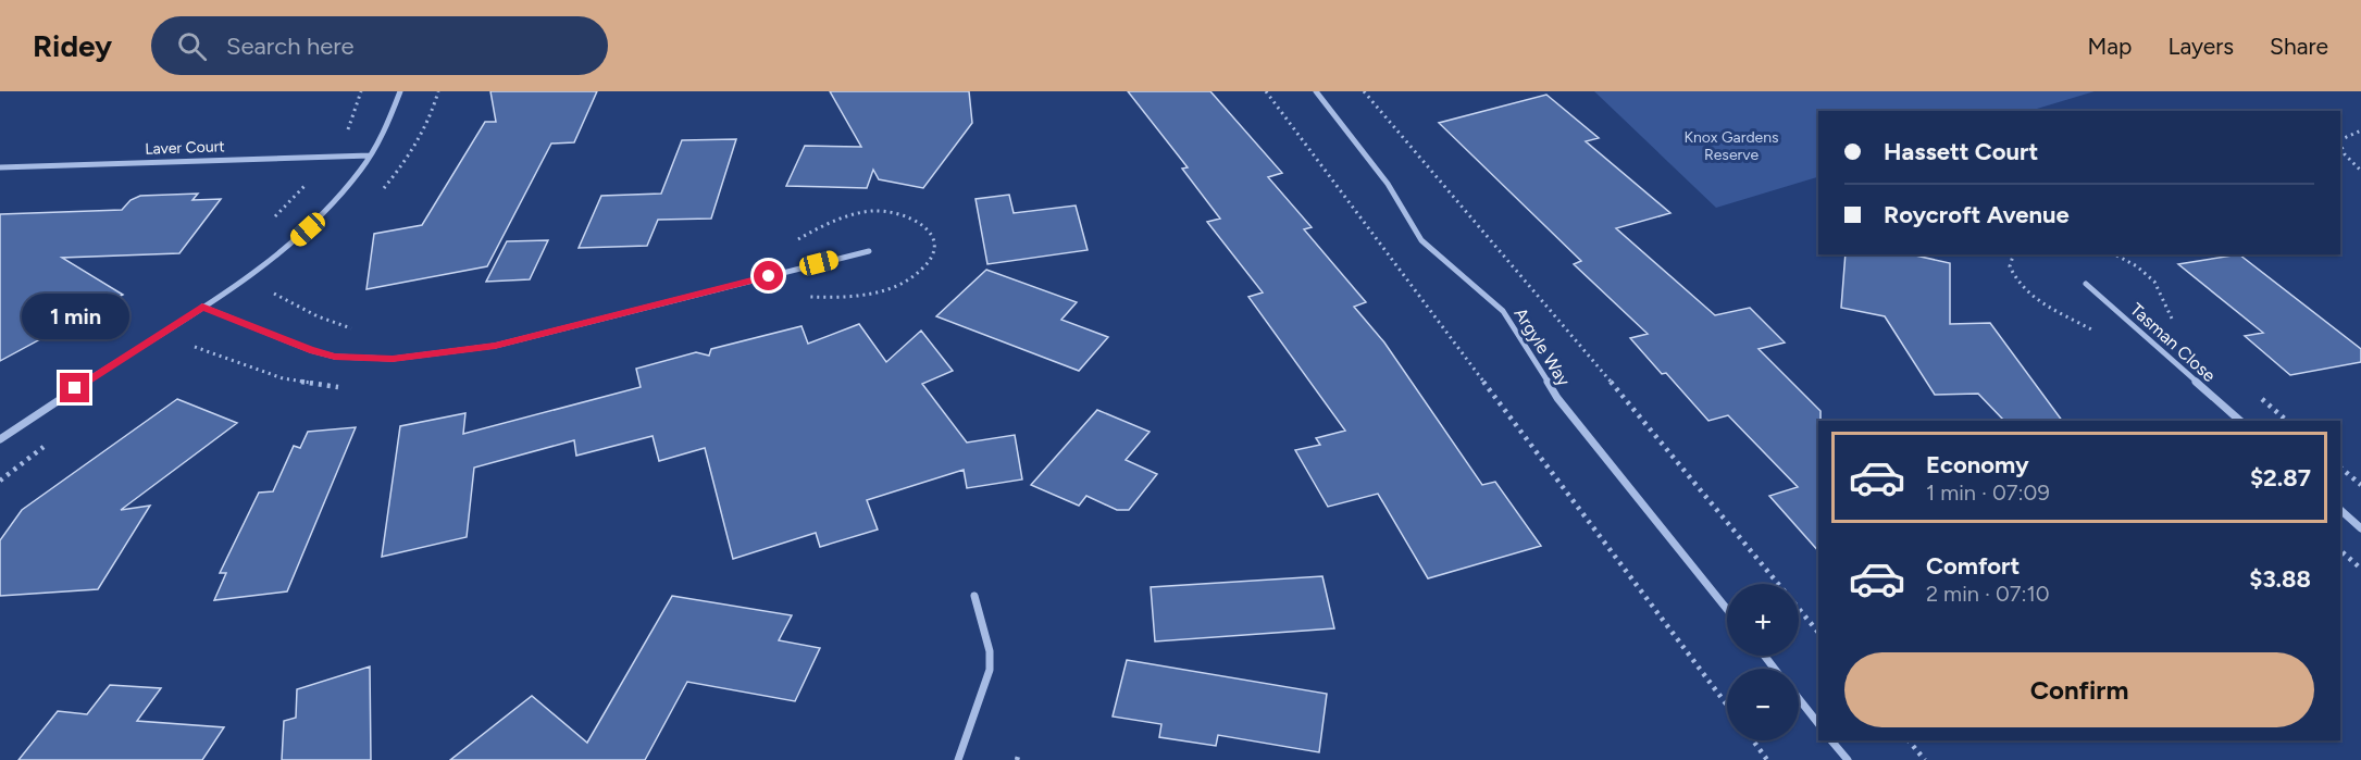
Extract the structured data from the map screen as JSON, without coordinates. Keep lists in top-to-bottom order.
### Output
{
  "streets": {
    "street": ["Laver Court", "Tasman Close", "Argyle Way"]
  },
  "parks": ["Knox Gardens Reserve"],
  "page": {
    "header": "Ridey",
    "search": "Search here",
    "nav": ["Map", "Layers", "Share"],
    "banner": ["Hassett Court", "Roycroft Avenue"],
    "bubble": "1 min",
    "list": [
      {
        "name": "Economy",
        "note": "1 min · 07:09",
        "value": "$2.87"
      },
      {
        "name": "Comfort",
        "note": "2 min · 07:10",
        "value": "$3.88"
      }
    ],
    "map_buttons": ["+", "−"],
    "buttons": "Confirm"
  }
}
